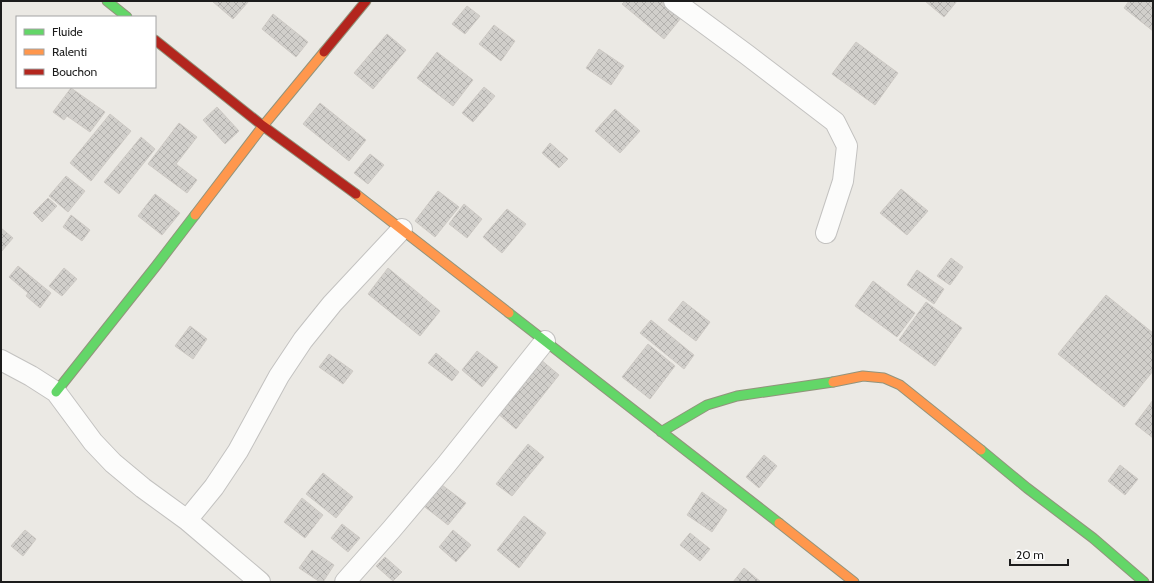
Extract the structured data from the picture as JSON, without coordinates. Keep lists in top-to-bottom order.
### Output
{
  "legend": ["Fluide", "Ralenti", "Bouchon"],
  "scale_bar": "20 m"
}
